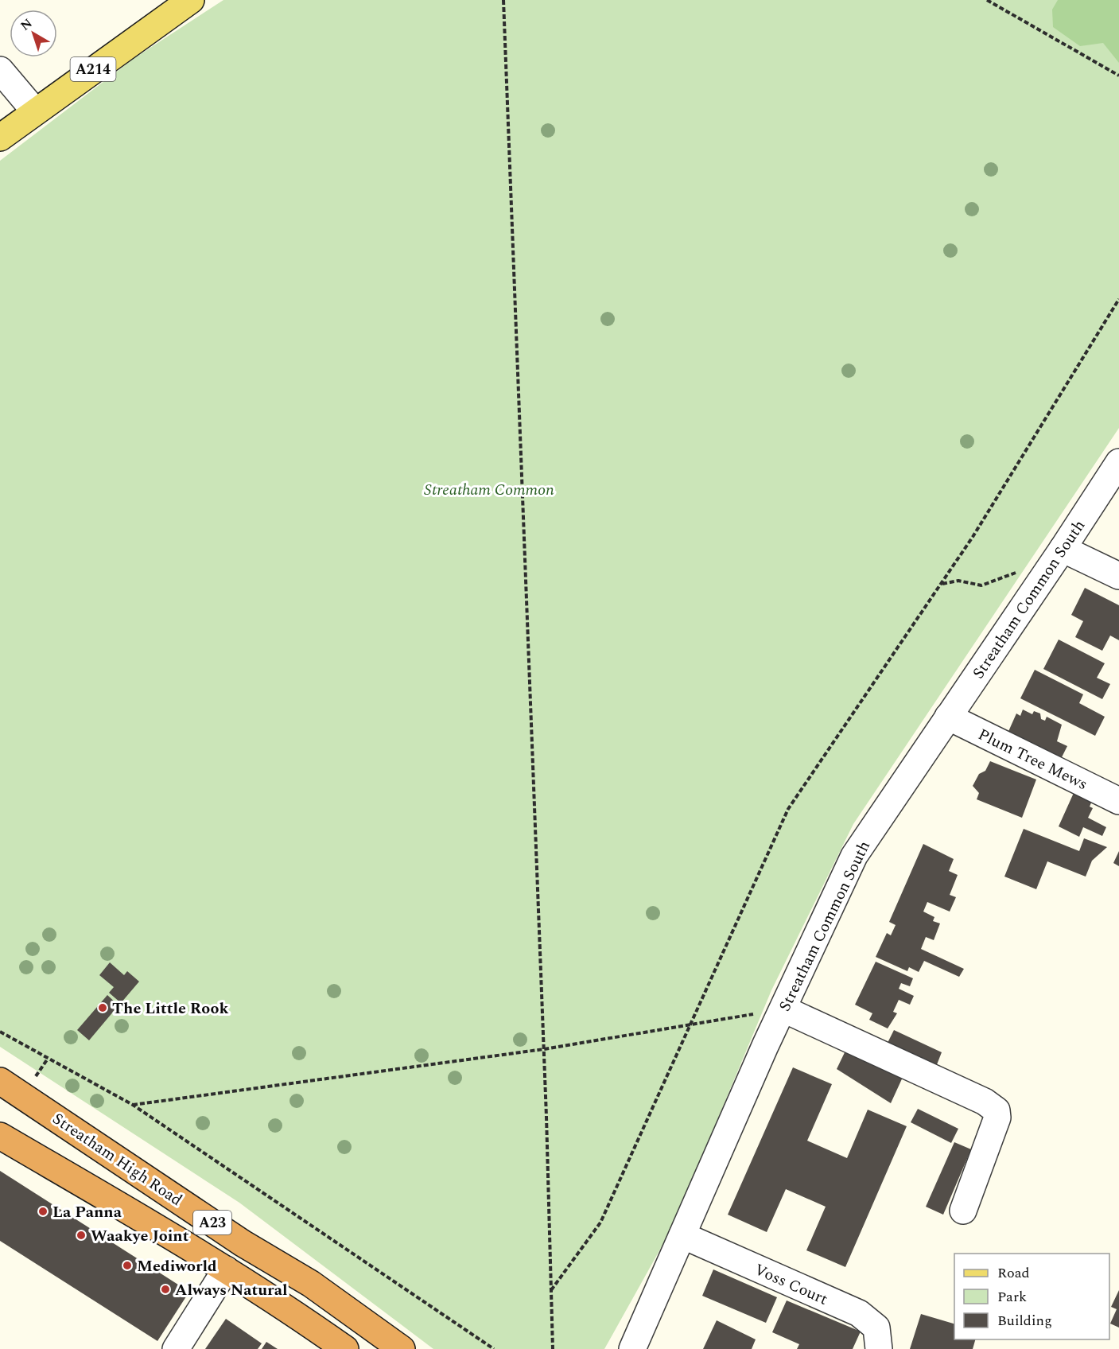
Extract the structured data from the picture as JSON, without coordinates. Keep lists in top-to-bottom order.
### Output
{
  "streets": {
    "highway": ["Streatham High Road", "A23"],
    "main road": ["A214"],
    "street": ["Streatham Common South", "Plum Tree Mews", "Voss Court"]
  },
  "crossings": [
    ["Streatham Common South", "Plum Tree Mews"],
    ["Streatham Common South", "Voss Court"]
  ],
  "parks": ["Streatham Common"],
  "places": [
    "The Little Rook",
    "La Panna",
    "Waakye Joint",
    "Mediworld",
    "Always Natural"
  ],
  "legend": ["Road", "Park", "Building"],
  "north": "top left"
}
